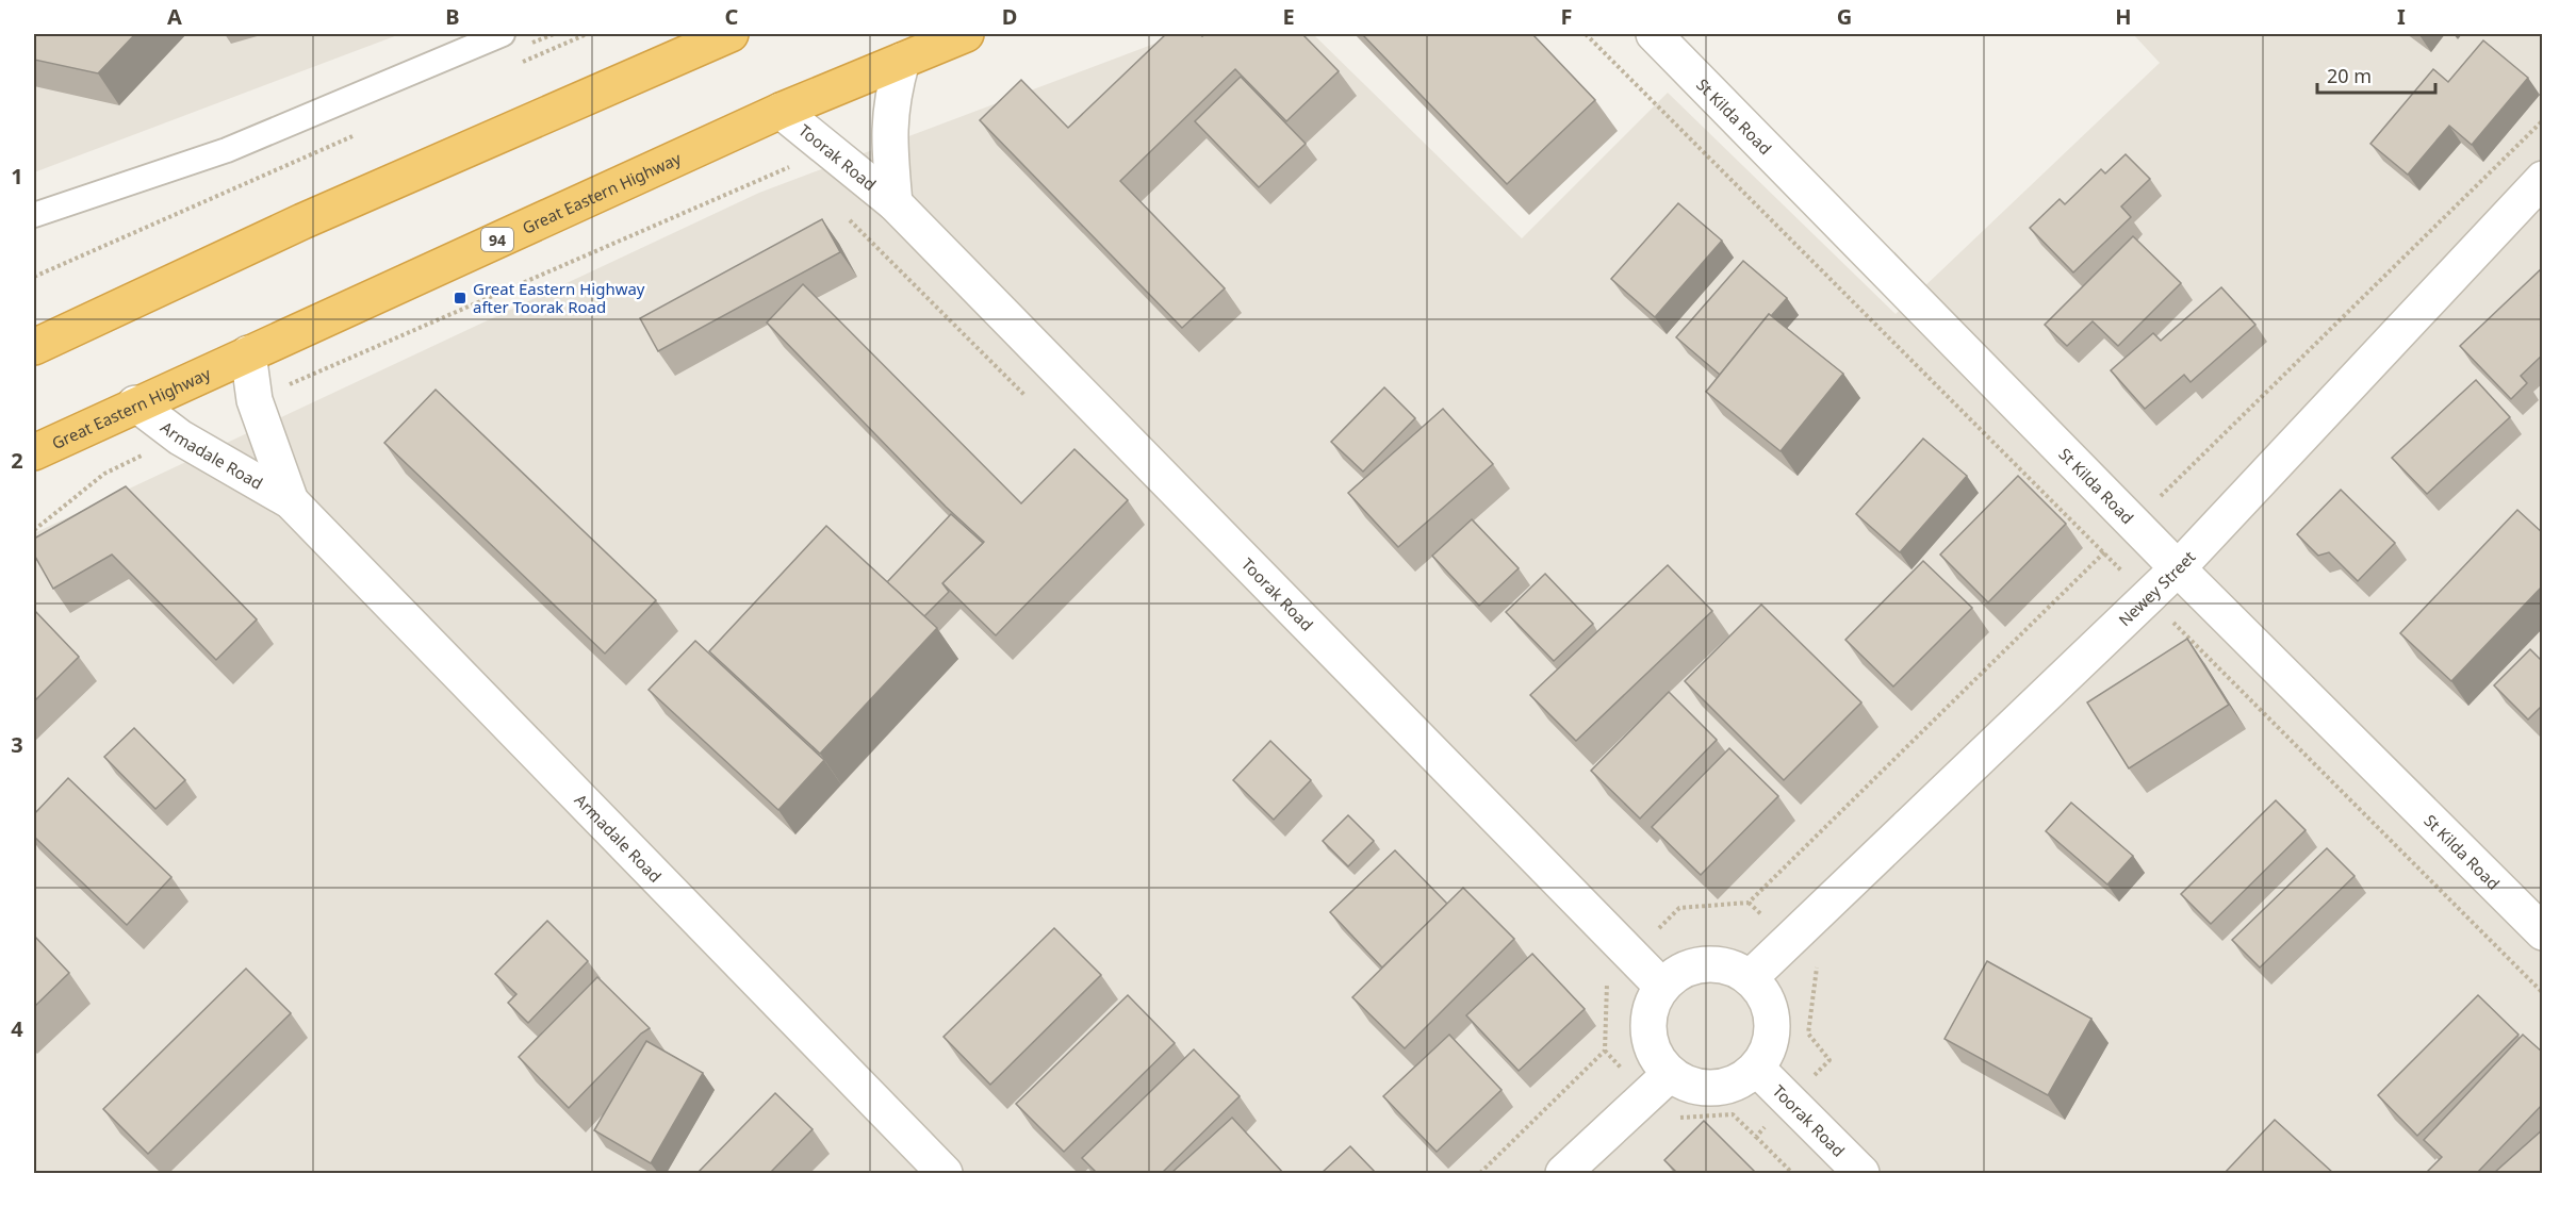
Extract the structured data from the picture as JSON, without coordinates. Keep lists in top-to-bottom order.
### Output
{
  "streets": {
    "highway": ["Great Eastern Highway", "94"],
    "street": [
      "St Kilda Road",
      "Toorak Road",
      "Armadale Road",
      "Newey Street"
    ]
  },
  "crossings": [
    ["St Kilda Road", "Newey Street"],
    ["Toorak Road", "Great Eastern Highway"],
    ["Toorak Road", "Newey Street"],
    ["Great Eastern Highway", "Armadale Road"]
  ],
  "places": {
    "transit": ["Great Eastern Highway after Toorak Road"]
  },
  "scale_bar": "20 m",
  "grid": {
    "columns": [
      "A",
      "B",
      "C",
      "D",
      "E",
      "F",
      "G",
      "H",
      "I"
    ],
    "rows": [
      "1",
      "2",
      "3",
      "4"
    ]
  }
}
